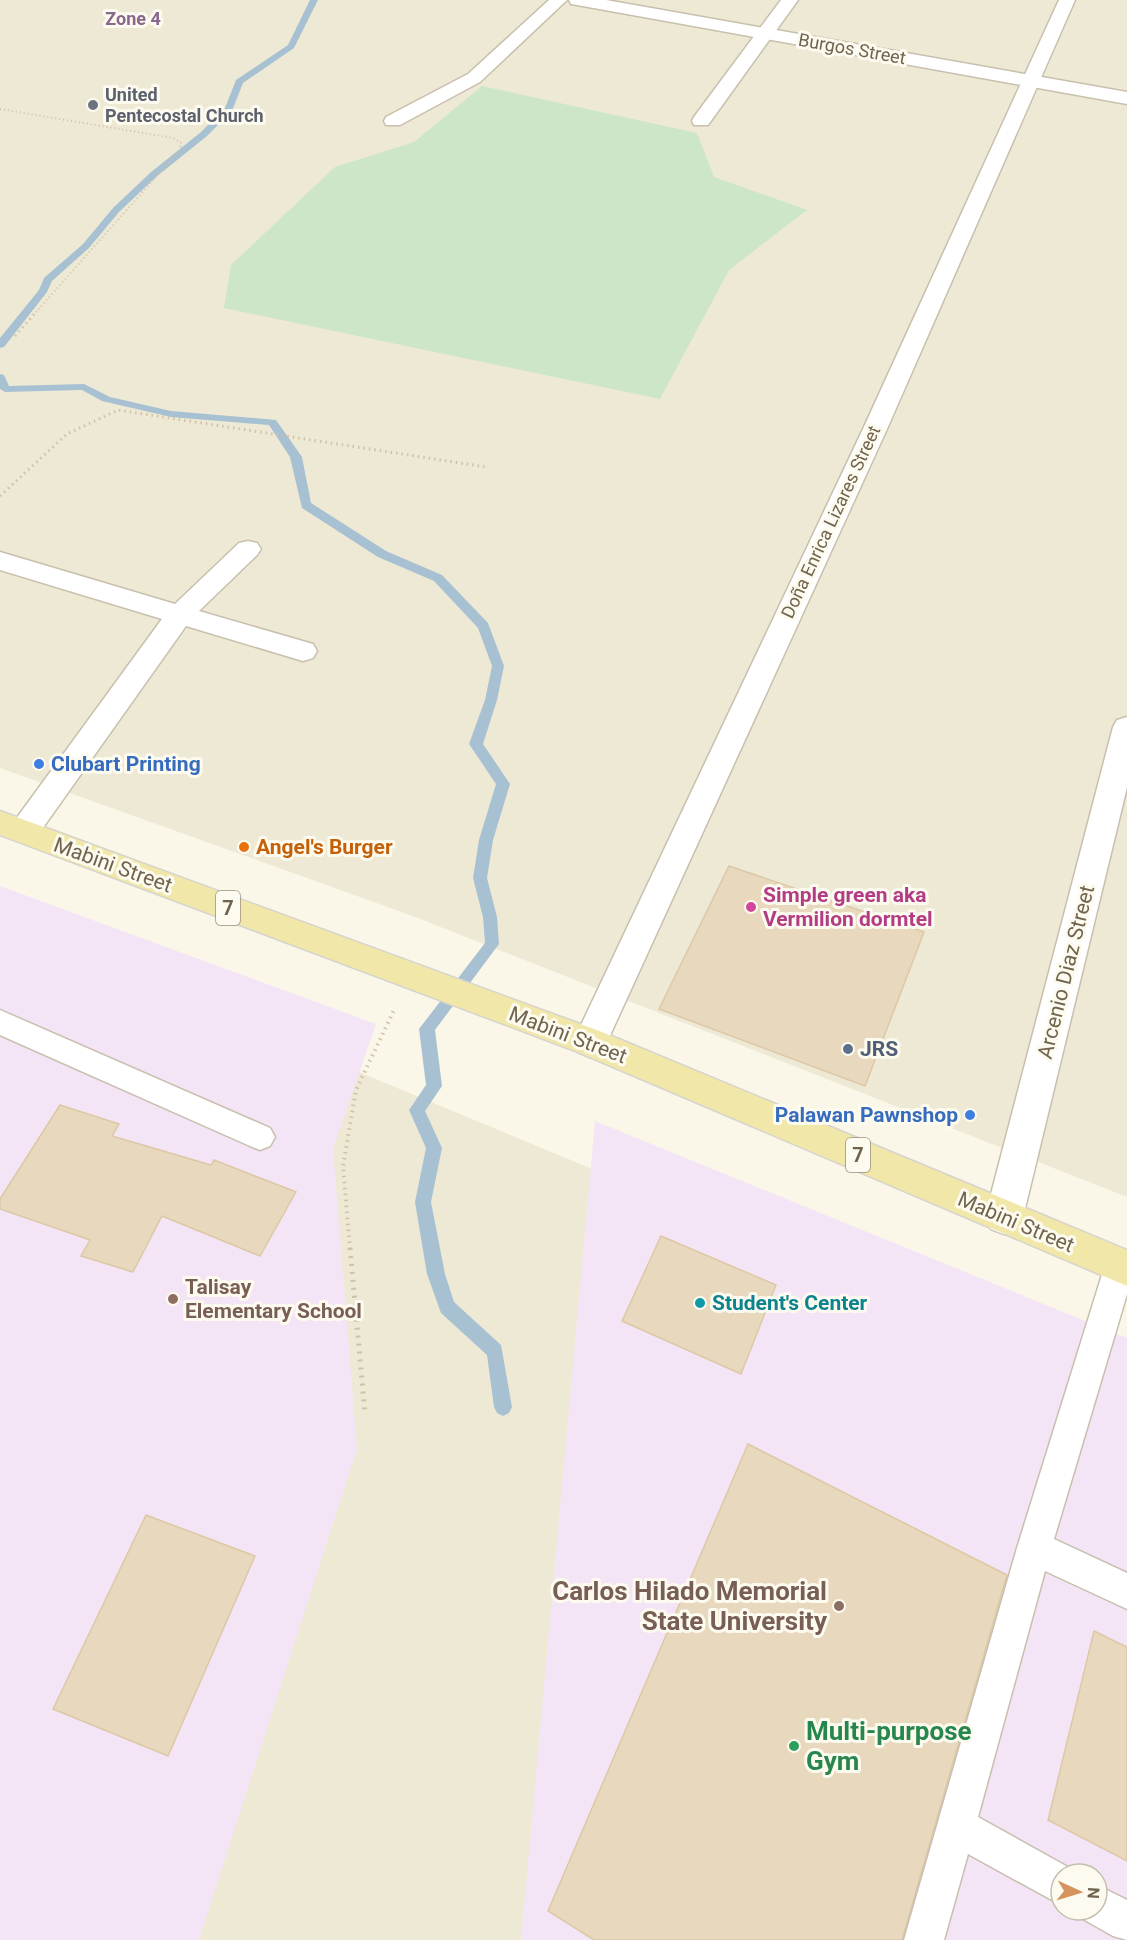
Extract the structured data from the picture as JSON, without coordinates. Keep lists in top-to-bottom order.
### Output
{
  "streets": {
    "main road": ["Mabini Street", "7"],
    "street": ["Burgos Street", "Doña Enrica Lizares Street", "Arcenio Diaz Street"]
  },
  "crossings": [
    ["Burgos Street", "Doña Enrica Lizares Street"],
    ["Doña Enrica Lizares Street", "Mabini Street"],
    ["Mabini Street", "Arcenio Diaz Street"]
  ],
  "districts": ["Zone 4"],
  "places": [
    "United Pentecostal Church",
    "Clubart Printing",
    "Angel's Burger",
    "Simple green aka Vermilion dormtel",
    "JRS",
    "Palawan Pawnshop",
    "Talisay Elementary School",
    "Student's Center",
    "Carlos Hilado Memorial State University",
    "Multi-purpose Gym"
  ],
  "north": "right"
}
